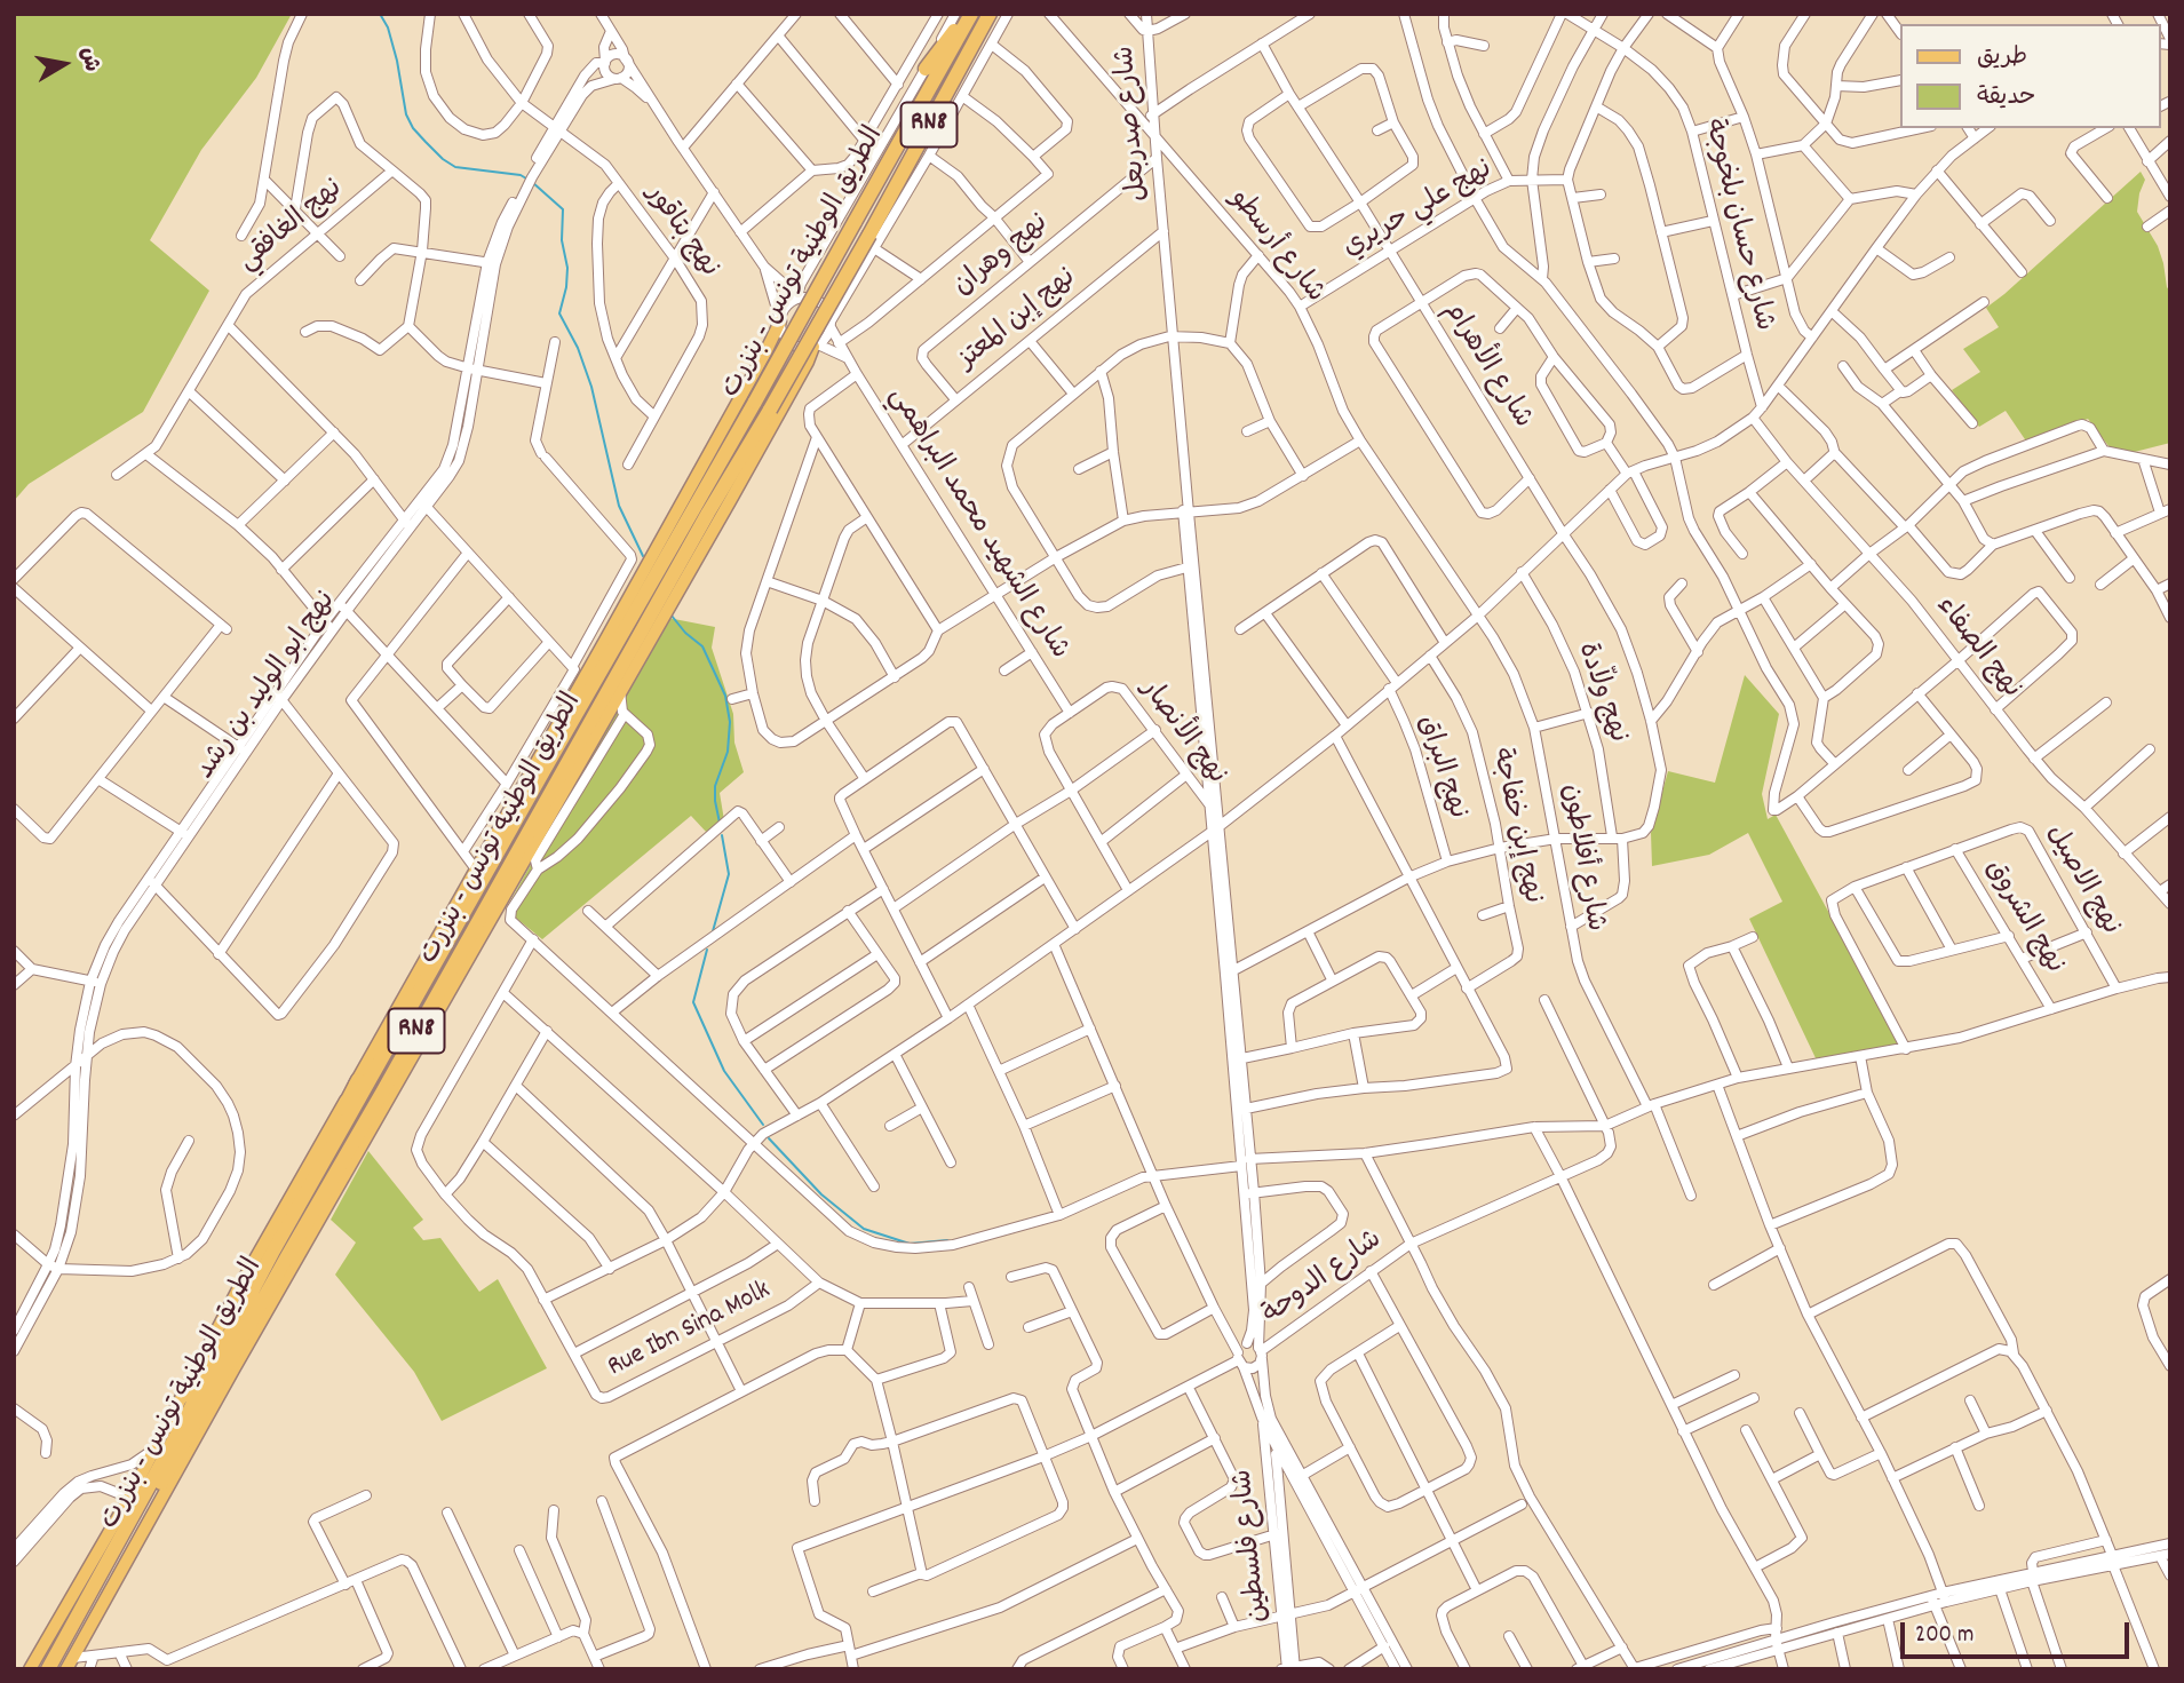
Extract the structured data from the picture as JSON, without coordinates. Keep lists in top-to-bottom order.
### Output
{
  "streets": {
    "highway": ["RN8", "الطريق الوطنية تونس - بنزرت"],
    "street": [
      "شارع صدربعل",
      "نهج علي حريري",
      "شارع حسان بلخوجة",
      "نهج الغافقي",
      "نهج بتاقور",
      "شارع أرسطو",
      "نهج وهران",
      "نهج إبن المعتز",
      "شارع الأهرام",
      "شارع الشهيد محمد البراهمي",
      "نهج الصفاء",
      "نهج ابو الوليد بن رشد",
      "نهج ولاّدة",
      "نهج الأنصار",
      "نهج البراق",
      "نهج إبن خفاجة",
      "شارع أفلاطون",
      "نهج الاصيل",
      "نهج الشروق",
      "شارع الدوحة",
      "Rue Ibn Sina Molk",
      "شارع فلسطين"
    ]
  },
  "crossings": [
    ["شارع صدربعل", "شارع أرسطو"],
    ["شارع صدربعل", "نهج وهران"],
    ["شارع صدربعل", "نهج إبن المعتز"],
    ["شارع صدربعل", "نهج الأنصار"],
    ["RN8", "الطريق الوطنية تونس - بنزرت"],
    ["نهج علي حريري", "شارع أرسطو"],
    ["نهج علي حريري", "شارع الأهرام"],
    ["نهج بتاقور", "نهج ابو الوليد بن رشد"],
    ["شارع أرسطو", "شارع أفلاطون"],
    ["نهج وهران", "نهج إبن المعتز"],
    ["نهج إبن المعتز", "شارع الشهيد محمد البراهمي"],
    ["شارع الأهرام", "نهج ولاّدة"],
    ["شارع الشهيد محمد البراهمي", "نهج الأنصار"],
    ["نهج ولاّدة", "شارع أفلاطون"],
    ["نهج الاصيل", "نهج الشروق"]
  ],
  "legend": ["طريق", "حديقة"],
  "scale_bar": "200 m",
  "north": "right"
}
